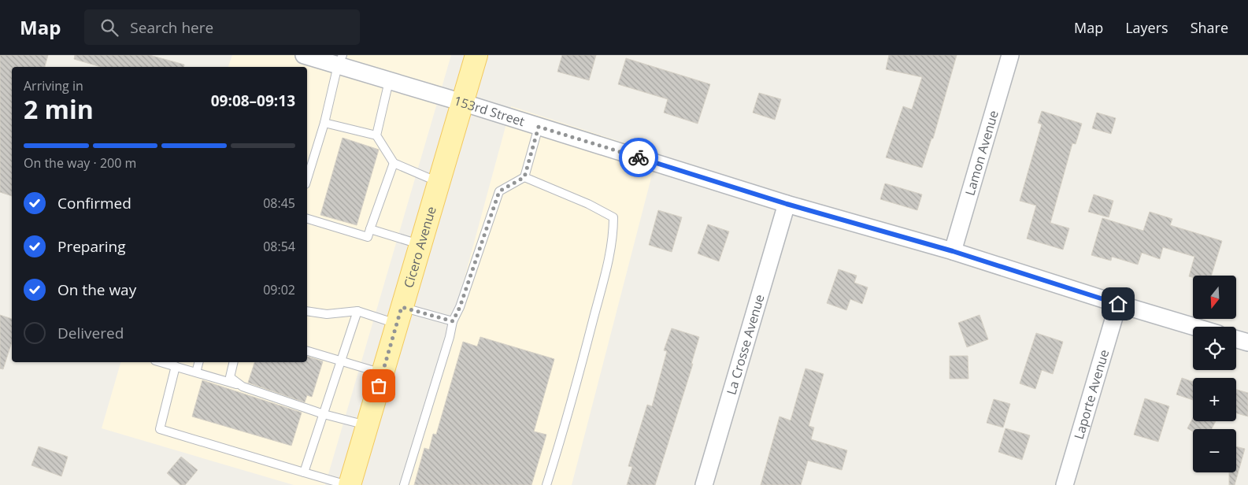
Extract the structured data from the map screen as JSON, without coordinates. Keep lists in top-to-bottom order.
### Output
{
  "streets": {
    "main road": ["Cicero Avenue"],
    "street": [
      "153rd Street",
      "Lamon Avenue",
      "La Crosse Avenue",
      "Laporte Avenue"
    ]
  },
  "crossings": [
    ["153rd Street", "Lamon Avenue"],
    ["153rd Street", "Cicero Avenue"],
    ["153rd Street", "La Crosse Avenue"],
    ["153rd Street", "Laporte Avenue"]
  ],
  "north": "bottom",
  "page": {
    "header": "Map",
    "search": "Search here",
    "nav": ["Map", "Layers", "Share"],
    "heading": ["2 min", "Arriving in", "09:08–09:13"],
    "bar": "On the way · 200 m",
    "list": [
      ["Confirmed", "08:45"],
      ["Preparing", "08:54"],
      ["On the way", "09:02"],
      "Delivered"
    ],
    "map_buttons": ["+", "−"]
  }
}
